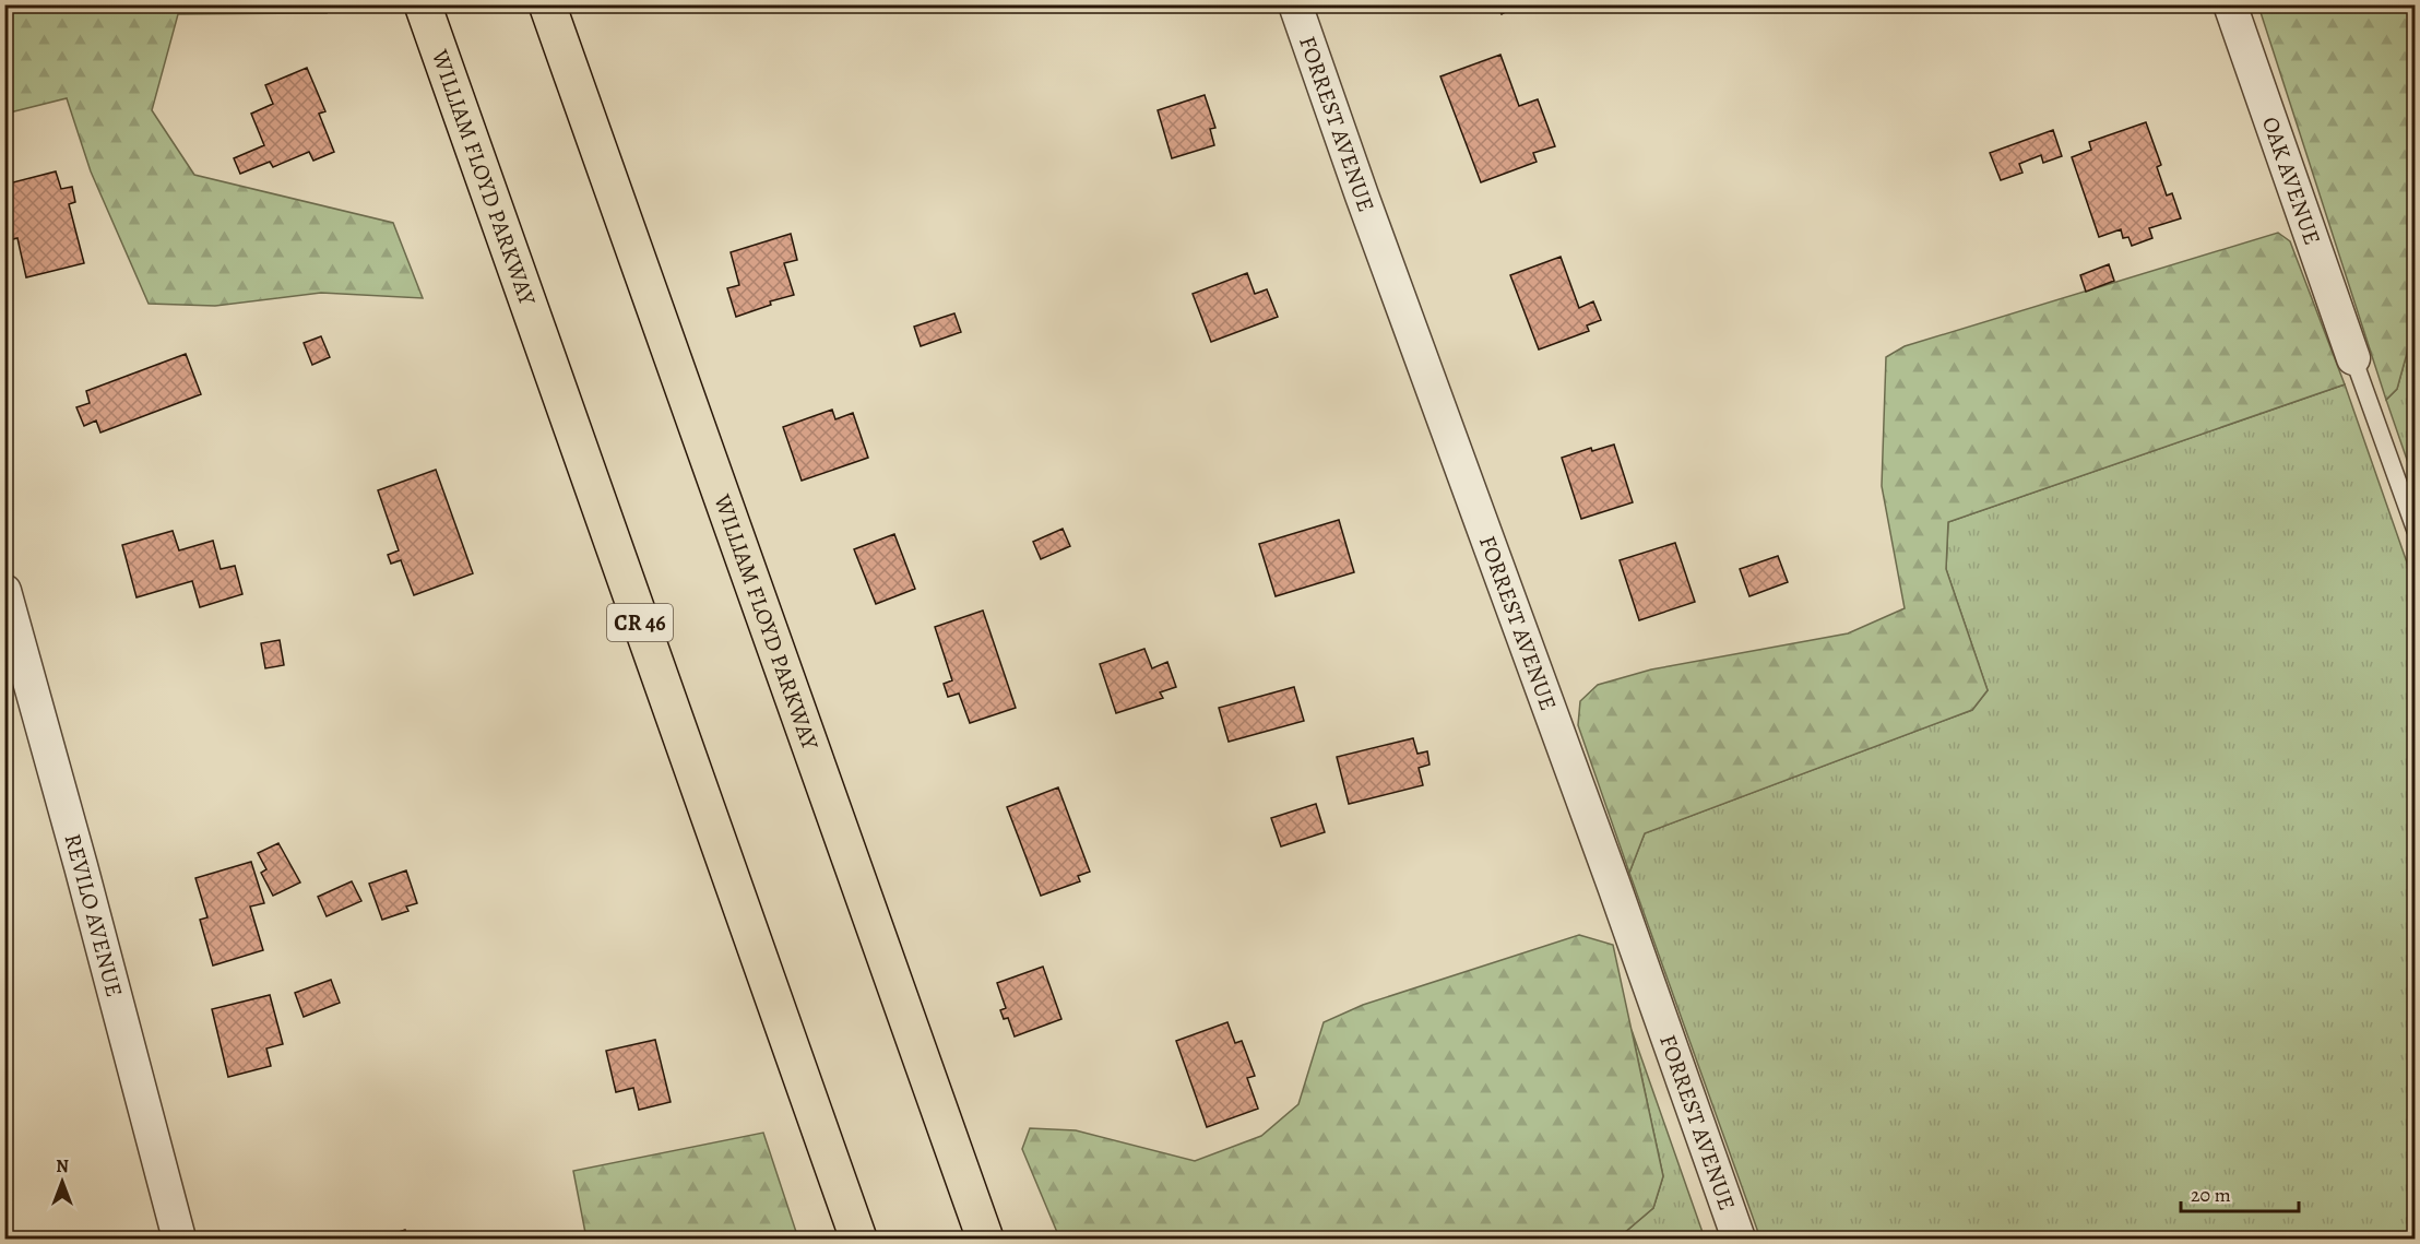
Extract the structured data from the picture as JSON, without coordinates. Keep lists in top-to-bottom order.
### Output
{
  "streets": {
    "highway": ["WILLIAM FLOYD PARKWAY", "CR 46"],
    "street": ["FORREST AVENUE", "OAK AVENUE", "REVILO AVENUE"]
  },
  "scale_bar": "20 m",
  "north": "top"
}
